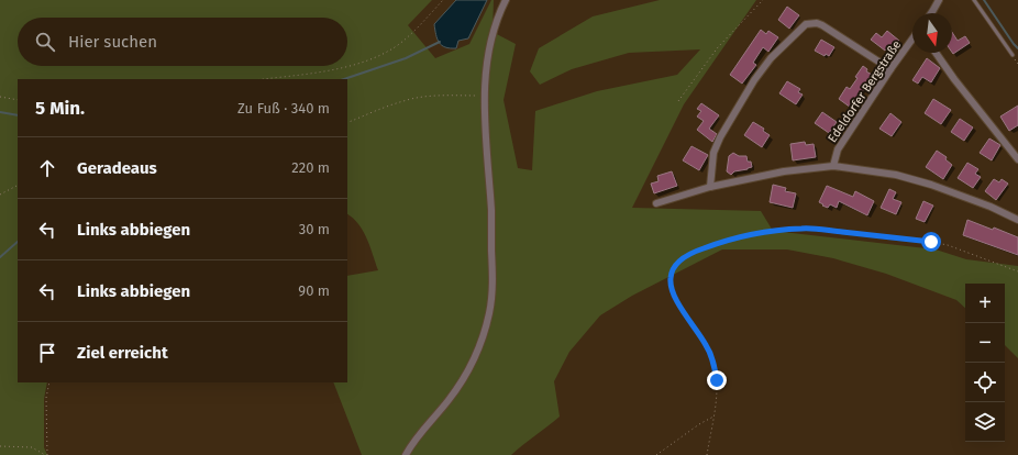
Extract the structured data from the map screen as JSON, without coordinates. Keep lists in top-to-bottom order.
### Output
{
  "streets": {
    "street": ["Edeldorfer Bergstraße"]
  },
  "north": "bottom",
  "page": {
    "search": "Hier suchen",
    "heading": ["5 Min.", "Zu Fuß · 340 m"],
    "list": [
      ["Geradeaus", "220 m"],
      ["Links abbiegen", "30 m"],
      ["Links abbiegen", "90 m"],
      "Ziel erreicht"
    ],
    "map_buttons": ["+", "−"]
  }
}
